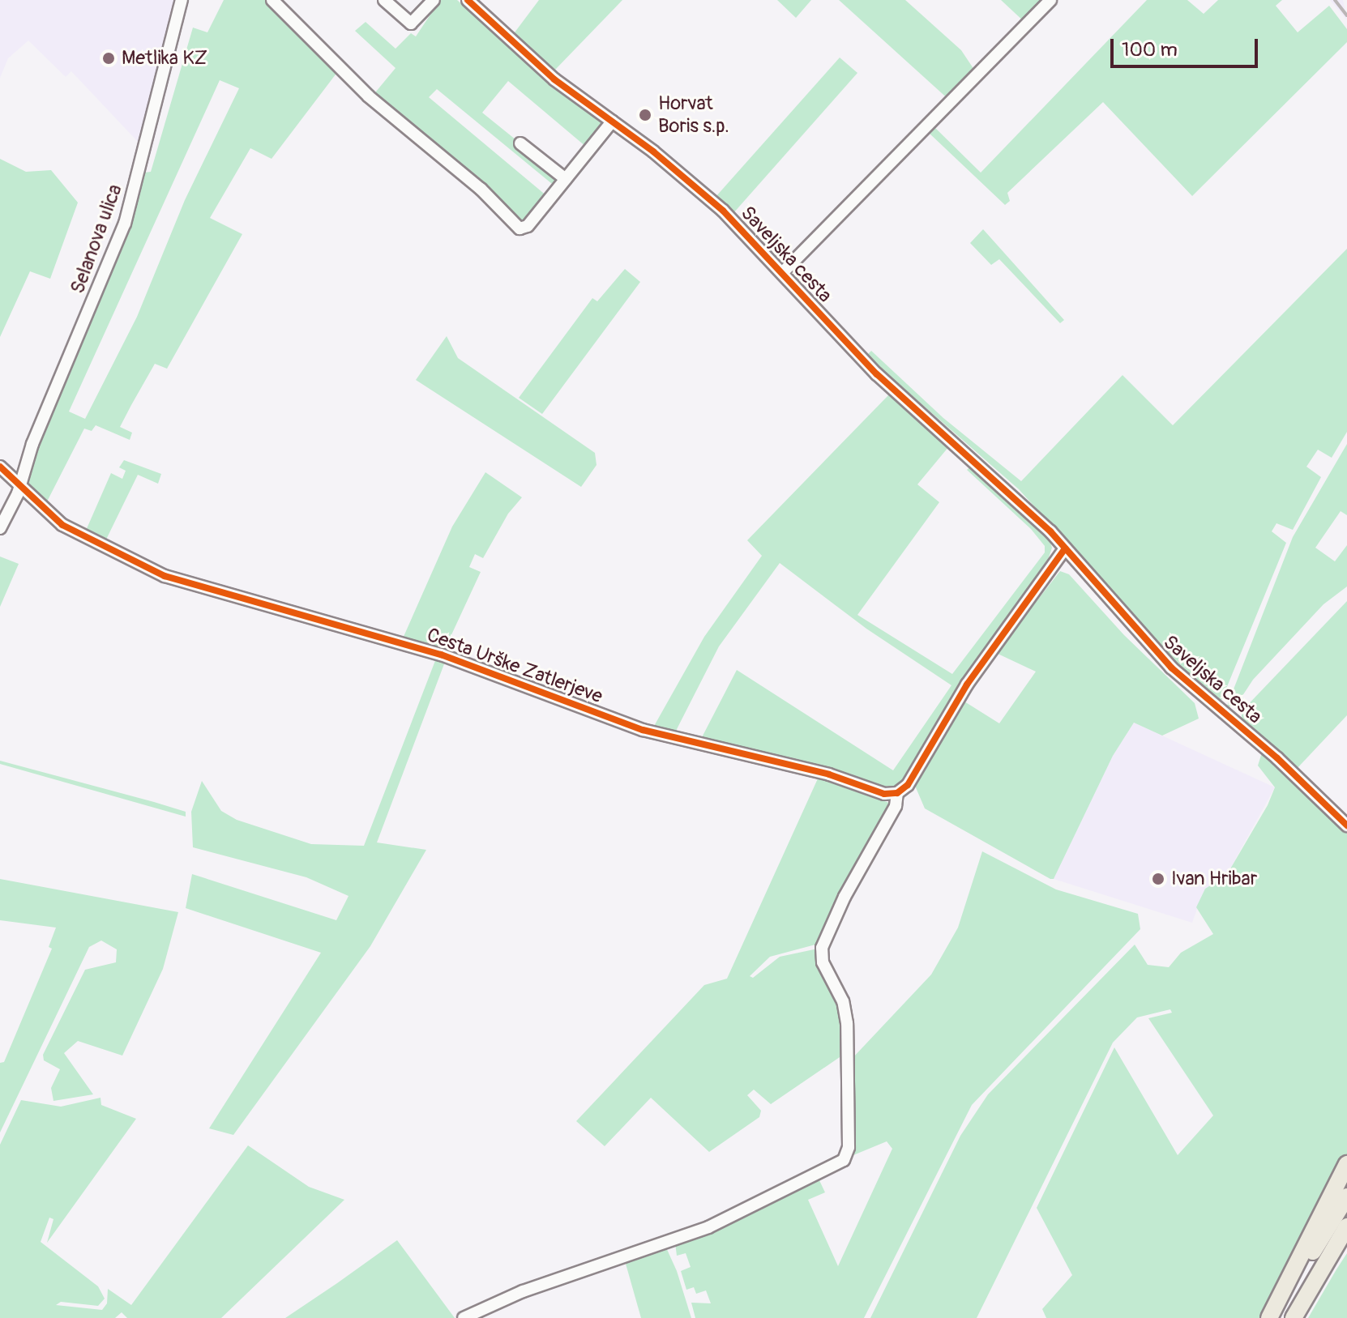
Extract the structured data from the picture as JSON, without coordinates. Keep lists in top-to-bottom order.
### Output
{
  "streets": {
    "street": ["Selanova ulica", "Saveljska cesta", "Cesta Urške Zatlerjeve"]
  },
  "crossings": [
    ["Selanova ulica", "Cesta Urške Zatlerjeve"]
  ],
  "places": ["Metlika KZ", "Horvat Boris s.p.", "Ivan Hribar"],
  "scale_bar": "100 m"
}
